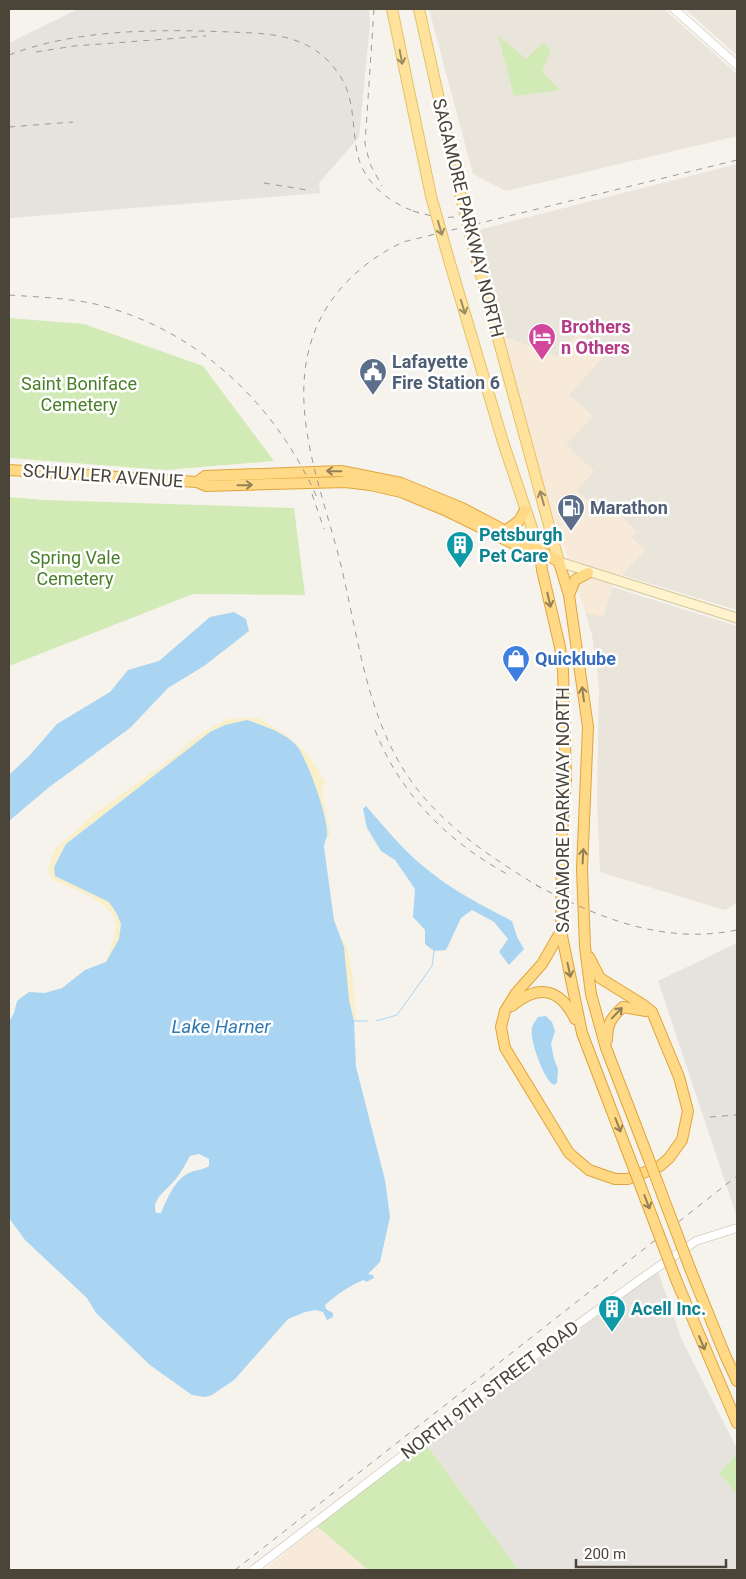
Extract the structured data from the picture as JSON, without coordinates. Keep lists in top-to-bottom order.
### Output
{
  "streets": {
    "highway": ["SAGAMORE PARKWAY NORTH", "SCHUYLER AVENUE"],
    "street": ["NORTH 9TH STREET ROAD"]
  },
  "crossings": [
    ["SAGAMORE PARKWAY NORTH", "SCHUYLER AVENUE"]
  ],
  "water": ["Lake Harner"],
  "parks": ["Saint Boniface Cemetery", "Spring Vale Cemetery"],
  "places": {
    "hotel": ["Brothers n Others"],
    "public building": ["Lafayette Fire Station 6"],
    "fuel station": ["Marathon"],
    "building": ["Petsburgh Pet Care", "Acell Inc."],
    "shop": ["Quicklube"]
  },
  "scale_bar": "200 m"
}
